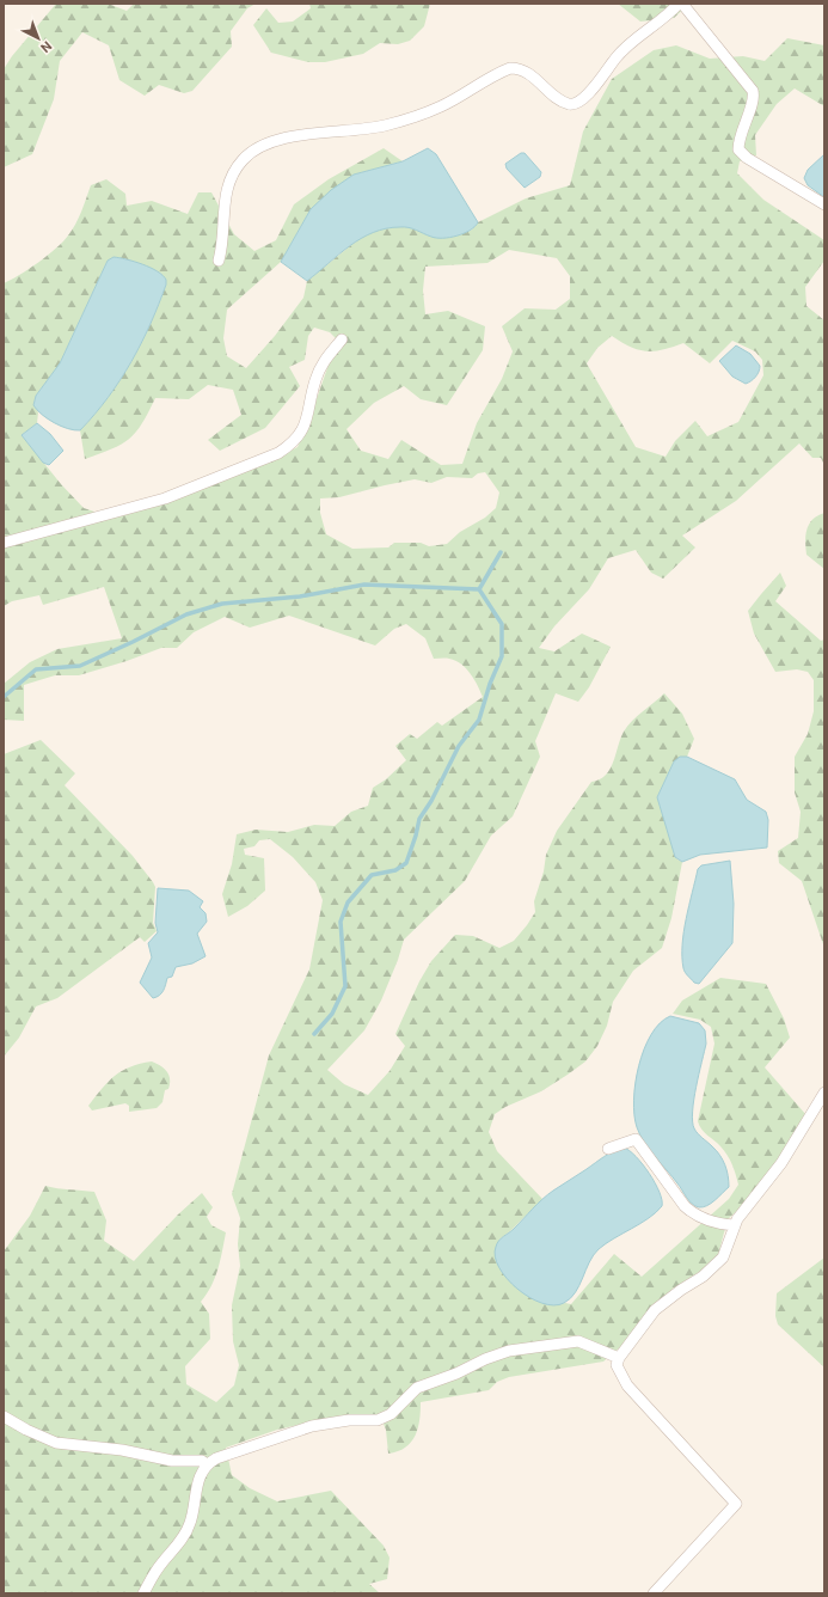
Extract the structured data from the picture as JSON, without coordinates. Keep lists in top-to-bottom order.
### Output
{
  "north": "bottom right"
}
